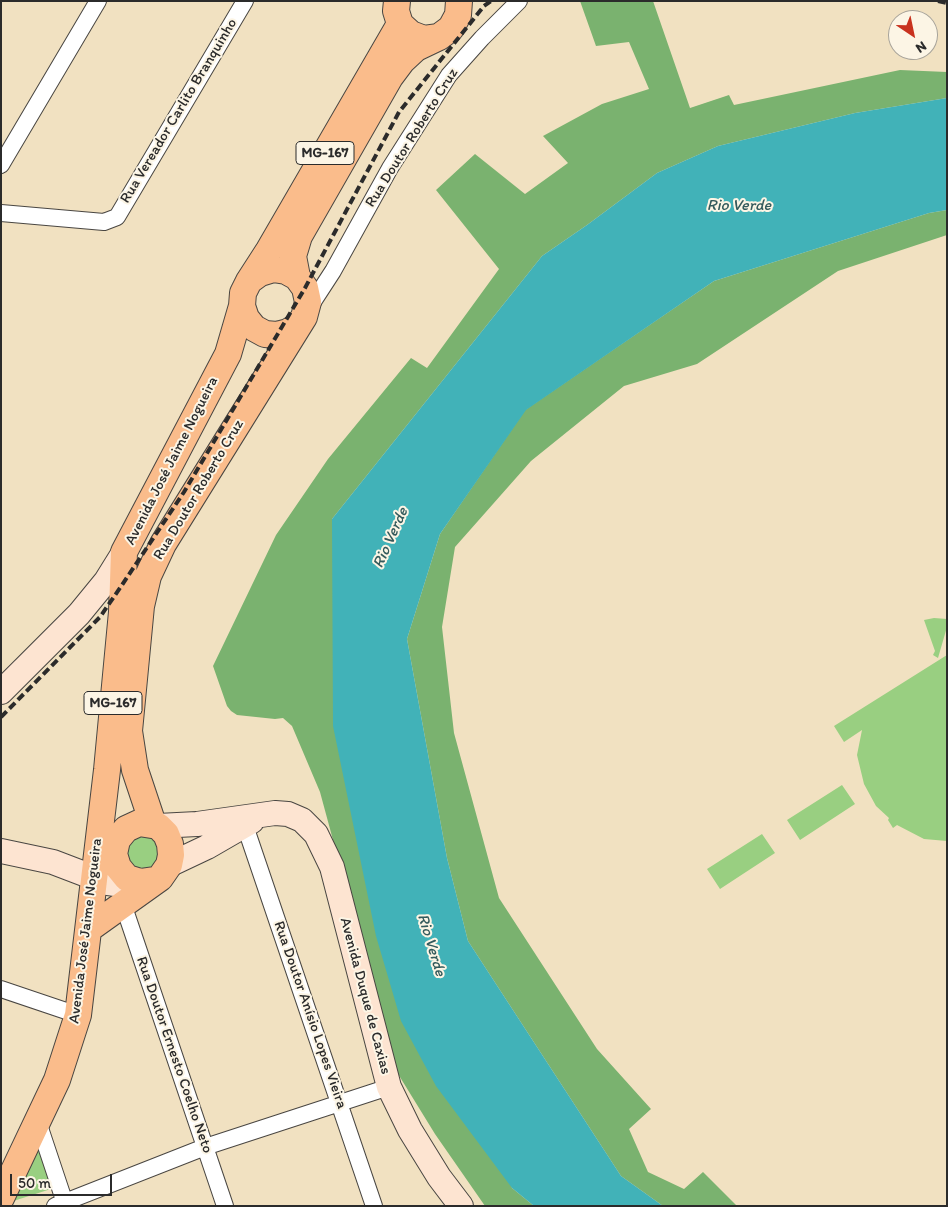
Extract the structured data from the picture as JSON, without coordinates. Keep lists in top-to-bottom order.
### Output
{
  "streets": {
    "main road": [
      "Rua Doutor Roberto Cruz",
      "MG-167",
      "Avenida José Jaime Nogueira",
      "Avenida Duque de Caxias"
    ],
    "street": ["Rua Vereador Carlito Branquinho", "Rua Doutor Anísio Lopes Vieira", "Rua Doutor Ernesto Coelho Neto"]
  },
  "crossings": [
    ["Rua Doutor Roberto Cruz", "MG-167"],
    ["Rua Doutor Roberto Cruz", "Avenida José Jaime Nogueira"],
    ["Rua Doutor Roberto Cruz", "Avenida Duque de Caxias"],
    ["MG-167", "Avenida José Jaime Nogueira"],
    ["MG-167", "Avenida Duque de Caxias"],
    ["Avenida José Jaime Nogueira", "Avenida Duque de Caxias"],
    ["Avenida Duque de Caxias", "Rua Doutor Anísio Lopes Vieira"],
    ["Avenida Duque de Caxias", "Rua Doutor Ernesto Coelho Neto"]
  ],
  "water": ["Rio Verde"],
  "scale_bar": "50 m",
  "north": "bottom right"
}
